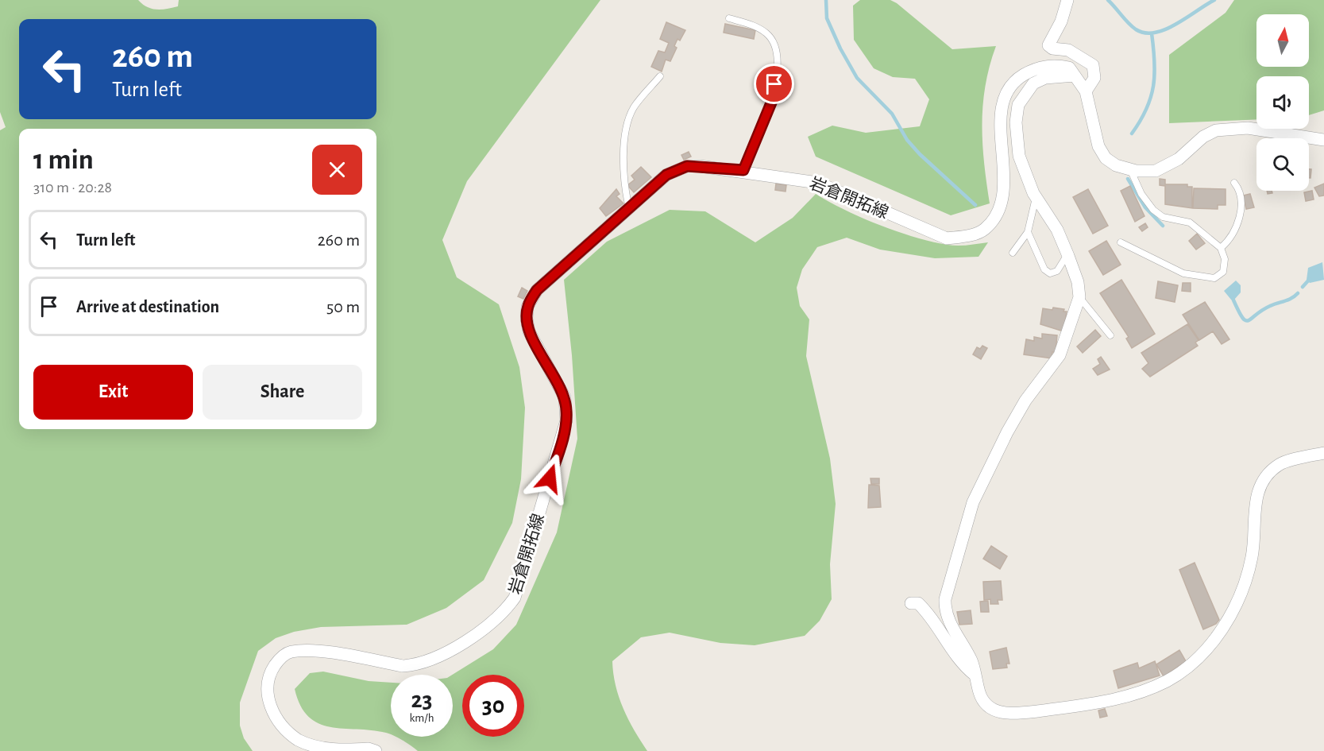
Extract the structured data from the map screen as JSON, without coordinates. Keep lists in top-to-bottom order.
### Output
{
  "streets": {
    "street": ["岩倉開拓線"]
  },
  "north": "top",
  "page": {
    "turn": ["260 m", "Turn left"],
    "heading": ["1 min", "310 m · 20:28"],
    "list": [
      {
        "name": "Turn left",
        "value": "260 m"
      },
      {
        "name": "Arrive at destination",
        "value": "50 m"
      }
    ],
    "buttons": ["Exit", "Share"],
    "speed": "23 km/h",
    "limit": "30"
  }
}
